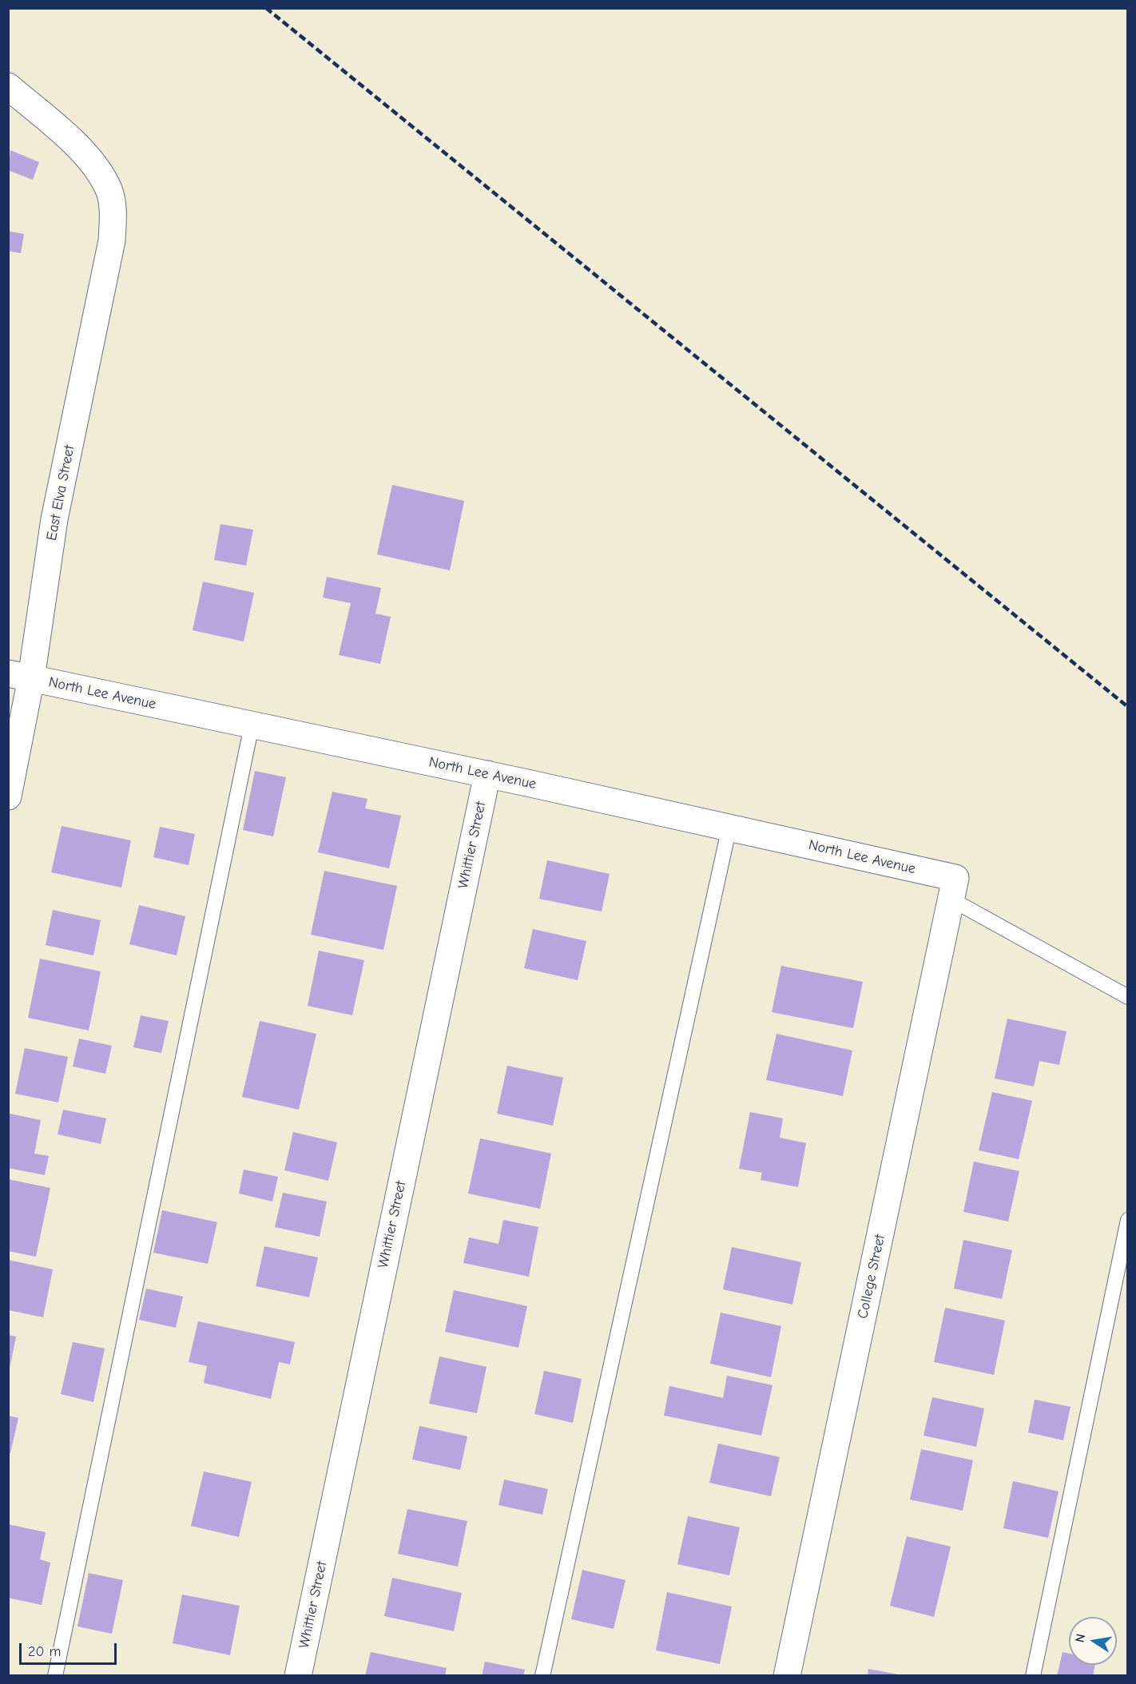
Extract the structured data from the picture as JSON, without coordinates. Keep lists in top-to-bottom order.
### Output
{
  "streets": {
    "street": [
      "East Elva Street",
      "North Lee Avenue",
      "Whittier Street",
      "College Street"
    ]
  },
  "crossings": [
    ["East Elva Street", "North Lee Avenue"],
    ["North Lee Avenue", "Whittier Street"],
    ["North Lee Avenue", "College Street"]
  ],
  "scale_bar": "20 m",
  "north": "left"
}
